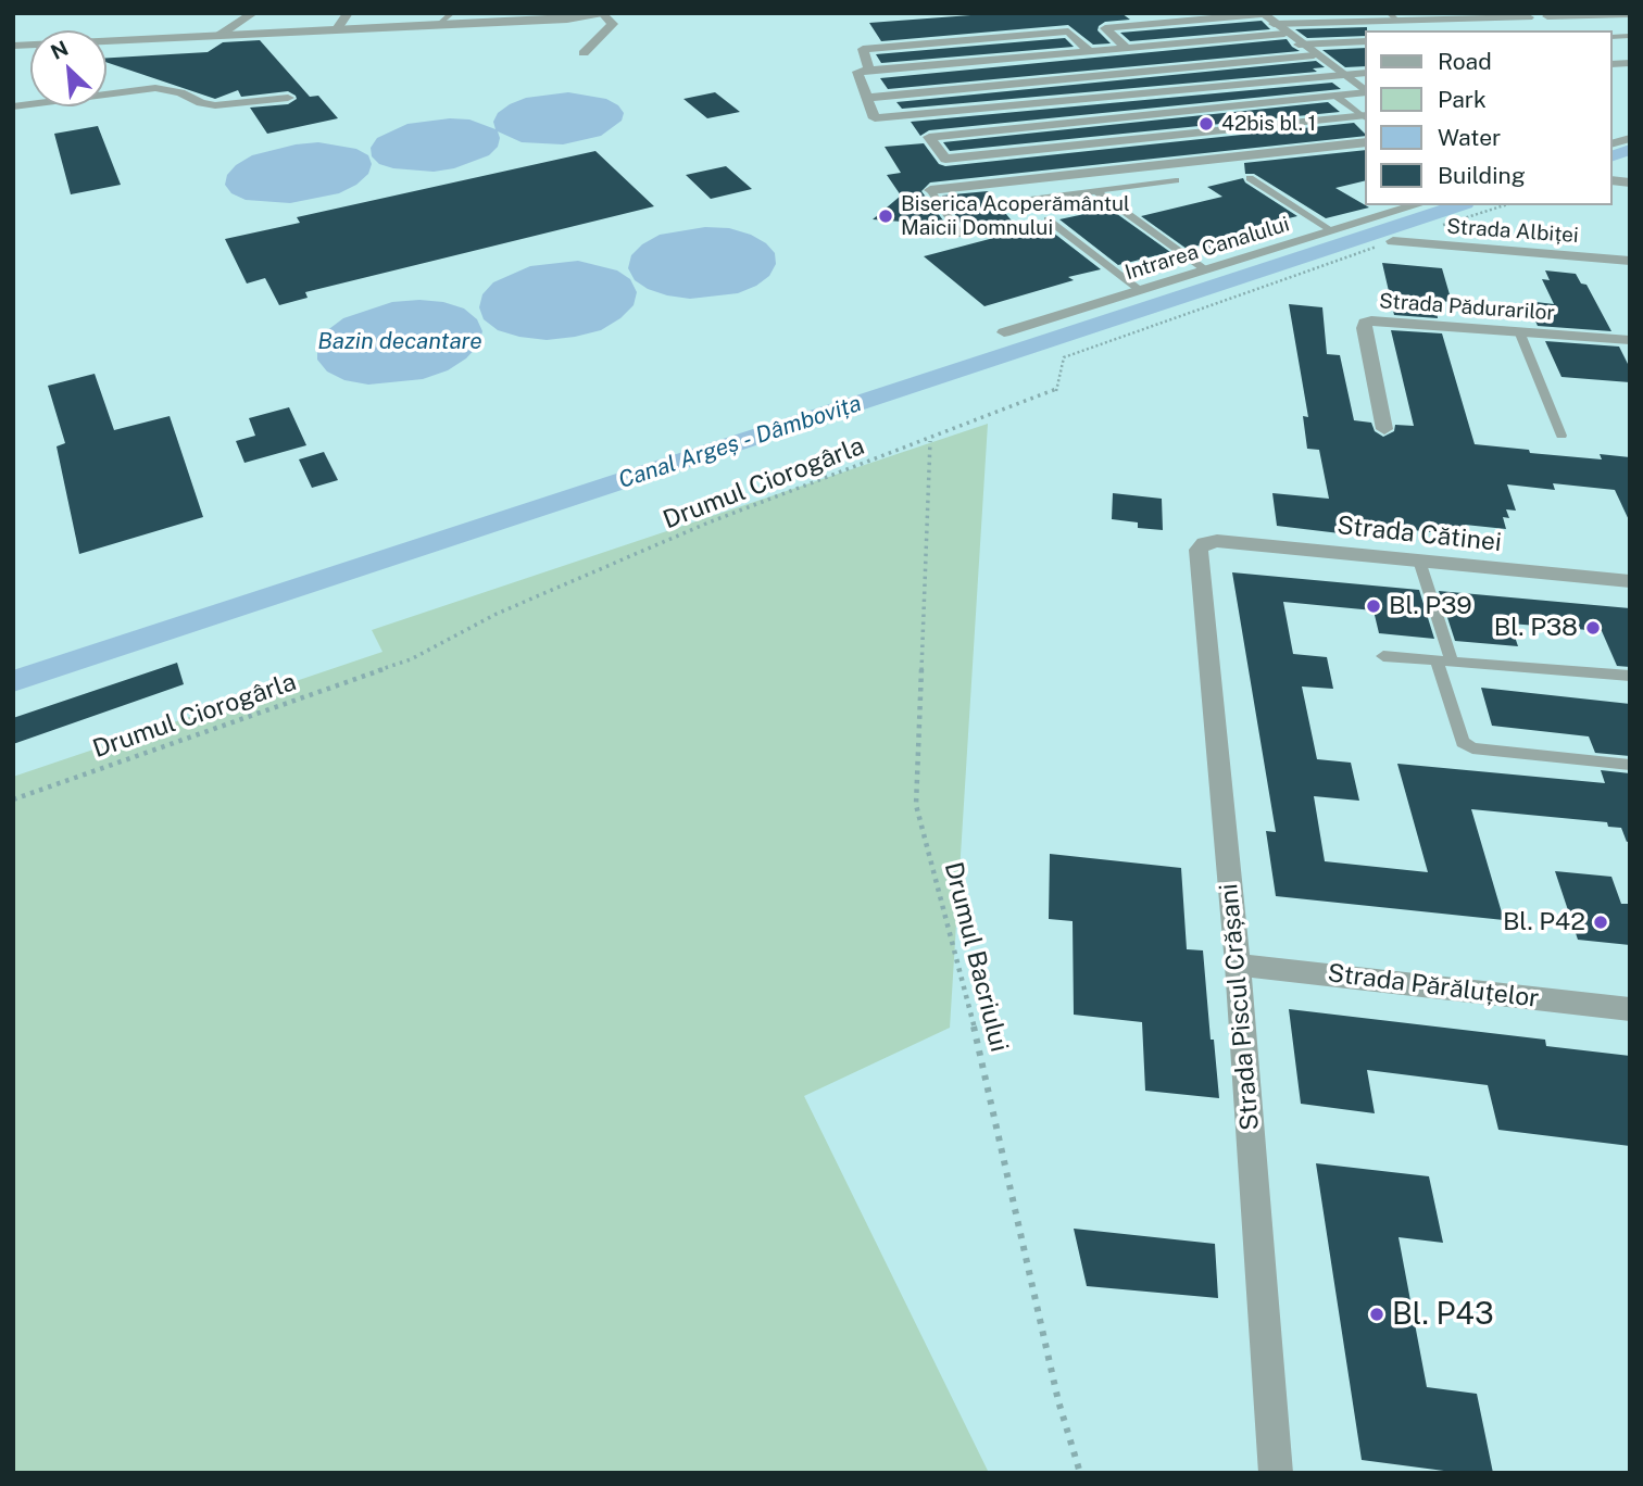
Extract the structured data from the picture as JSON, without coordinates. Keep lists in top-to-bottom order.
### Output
{
  "streets": {
    "street": [
      "Strada Albiței",
      "Intrarea Canalului",
      "Strada Pădurarilor",
      "Strada Cătinei",
      "Strada Părăluțelor",
      "Strada Piscul Crășani"
    ],
    "path": ["Drumul Ciorogârla", "Drumul Bacriului"]
  },
  "crossings": [
    ["Strada Albiței", "Drumul Ciorogârla"],
    ["Drumul Ciorogârla", "Drumul Bacriului"],
    ["Strada Cătinei", "Strada Piscul Crășani"],
    ["Strada Părăluțelor", "Strada Piscul Crășani"]
  ],
  "water": ["Bazin decantare", "Canal Argeș - Dâmbovița"],
  "places": [
    "42bis bl. 1",
    "Biserica Acoperământul Maicii Domnului",
    "Bl. P39",
    "Bl. P38",
    "Bl. P42",
    "Bl. P43"
  ],
  "legend": [
    "Road",
    "Park",
    "Water",
    "Building"
  ],
  "north": "top left"
}
